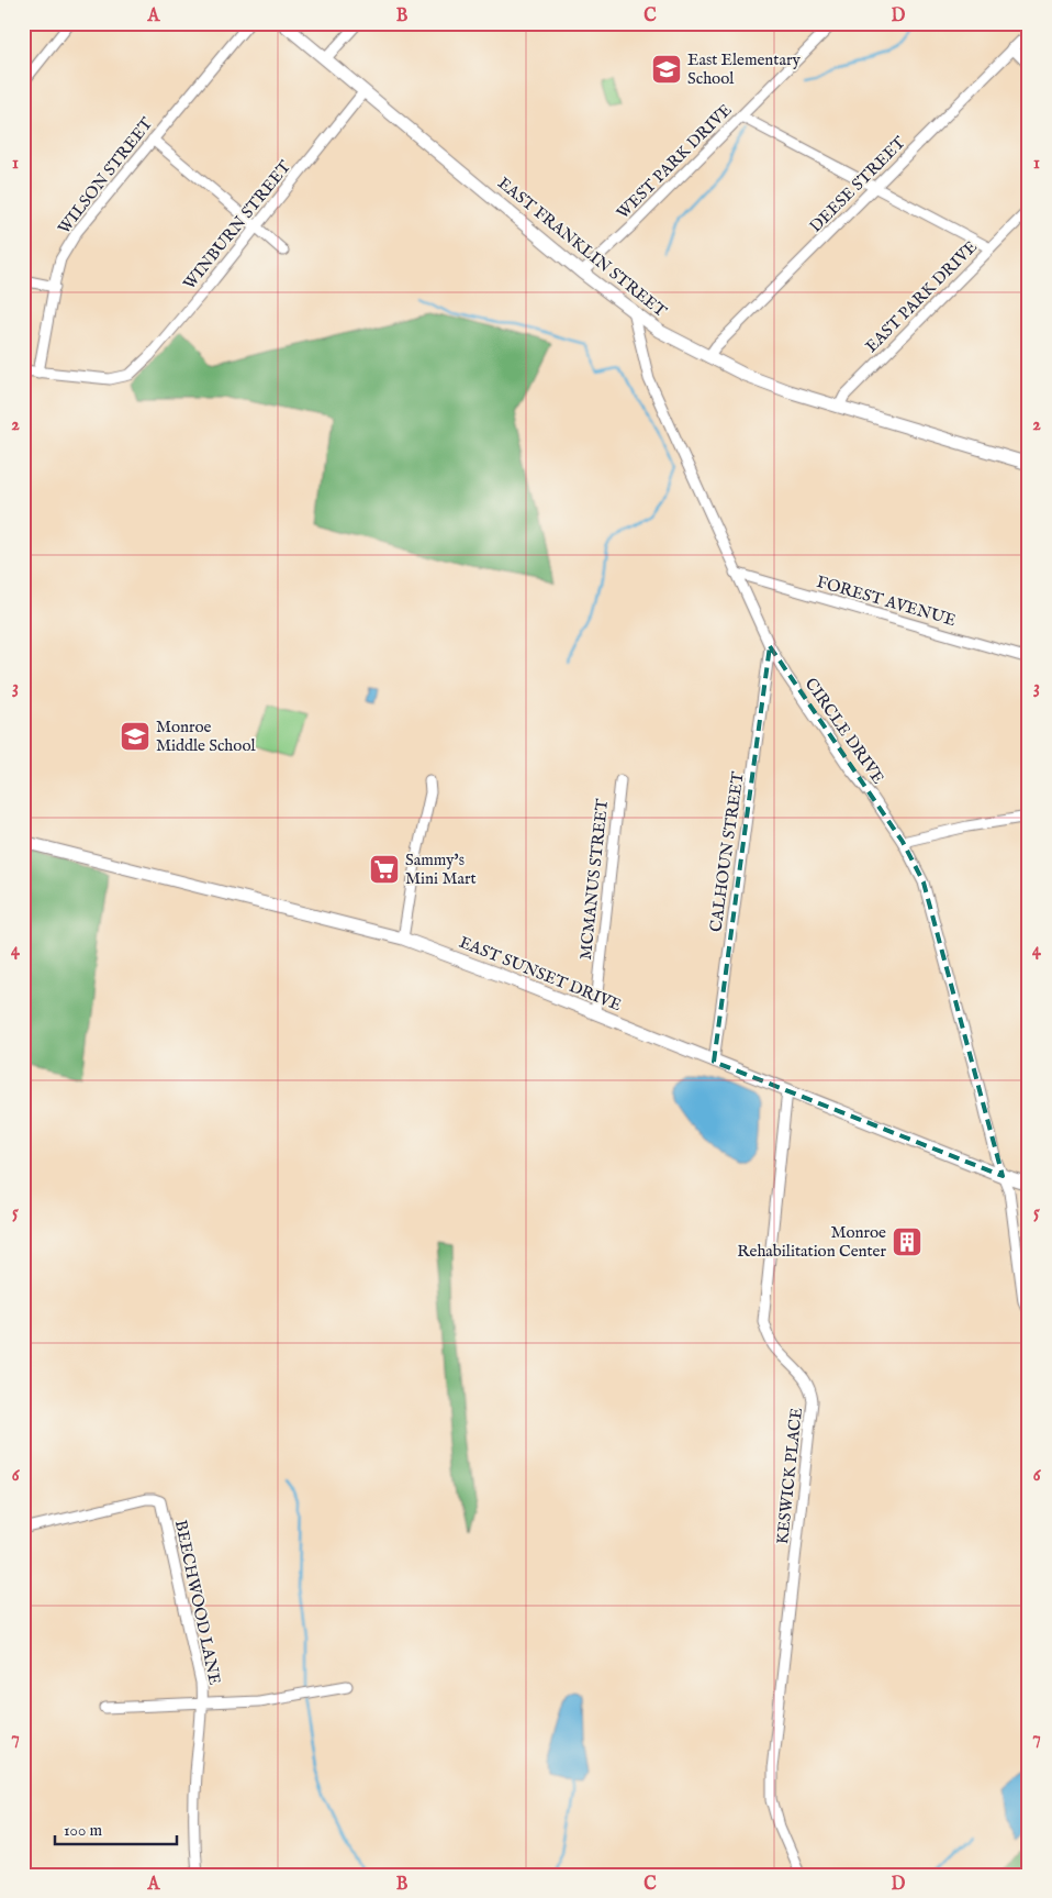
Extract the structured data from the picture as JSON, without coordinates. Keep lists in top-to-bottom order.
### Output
{
  "streets": {
    "street": [
      "WEST PARK DRIVE",
      "WILSON STREET",
      "DEESE STREET",
      "WINBURN STREET",
      "EAST FRANKLIN STREET",
      "EAST PARK DRIVE",
      "FOREST AVENUE",
      "CIRCLE DRIVE",
      "CALHOUN STREET",
      "MCMANUS STREET",
      "EAST SUNSET DRIVE",
      "KESWICK PLACE",
      "BEECHWOOD LANE"
    ]
  },
  "crossings": [
    ["WEST PARK DRIVE", "EAST FRANKLIN STREET"],
    ["WILSON STREET", "WINBURN STREET"],
    ["DEESE STREET", "EAST FRANKLIN STREET"],
    ["WINBURN STREET", "EAST FRANKLIN STREET"],
    ["EAST FRANKLIN STREET", "EAST PARK DRIVE"],
    ["EAST FRANKLIN STREET", "CIRCLE DRIVE"],
    ["FOREST AVENUE", "CIRCLE DRIVE"],
    ["CIRCLE DRIVE", "CALHOUN STREET"],
    ["CIRCLE DRIVE", "EAST SUNSET DRIVE"],
    ["CALHOUN STREET", "EAST SUNSET DRIVE"],
    ["MCMANUS STREET", "EAST SUNSET DRIVE"],
    ["EAST SUNSET DRIVE", "KESWICK PLACE"]
  ],
  "places": {
    "school or university": ["East Elementary School", "Monroe Middle School"],
    "supermarket": ["Sammy's Mini Mart"],
    "building": ["Monroe Rehabilitation Center"]
  },
  "scale_bar": "100 m",
  "grid": {
    "columns": [
      "A",
      "B",
      "C",
      "D"
    ],
    "rows": [
      "1",
      "2",
      "3",
      "4",
      "5",
      "6",
      "7"
    ]
  }
}
